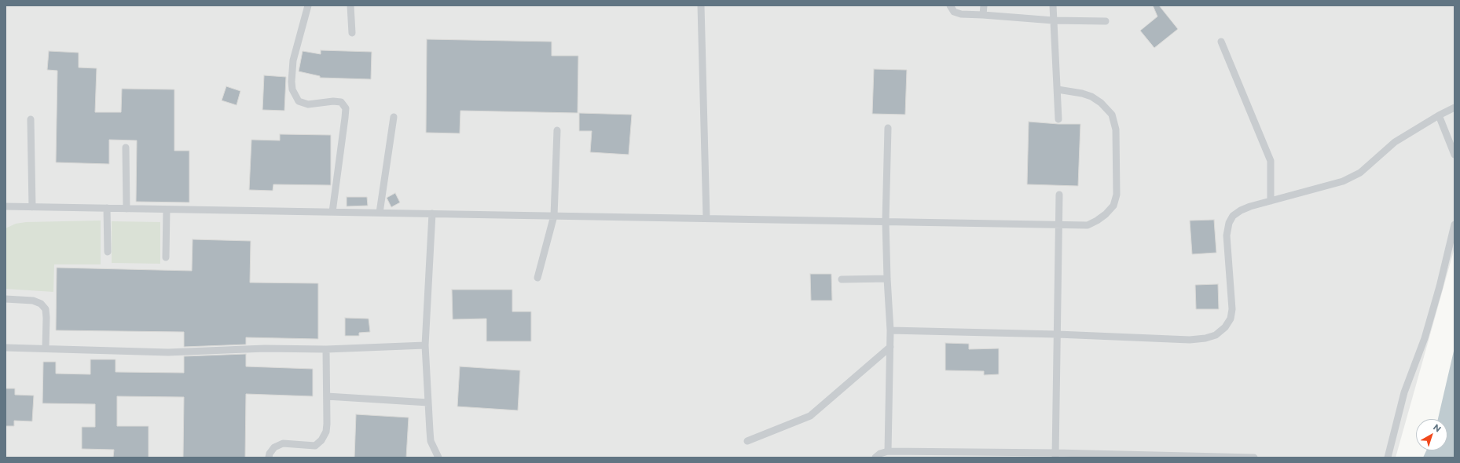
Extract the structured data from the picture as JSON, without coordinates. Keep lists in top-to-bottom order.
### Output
{
  "north": "top right"
}
